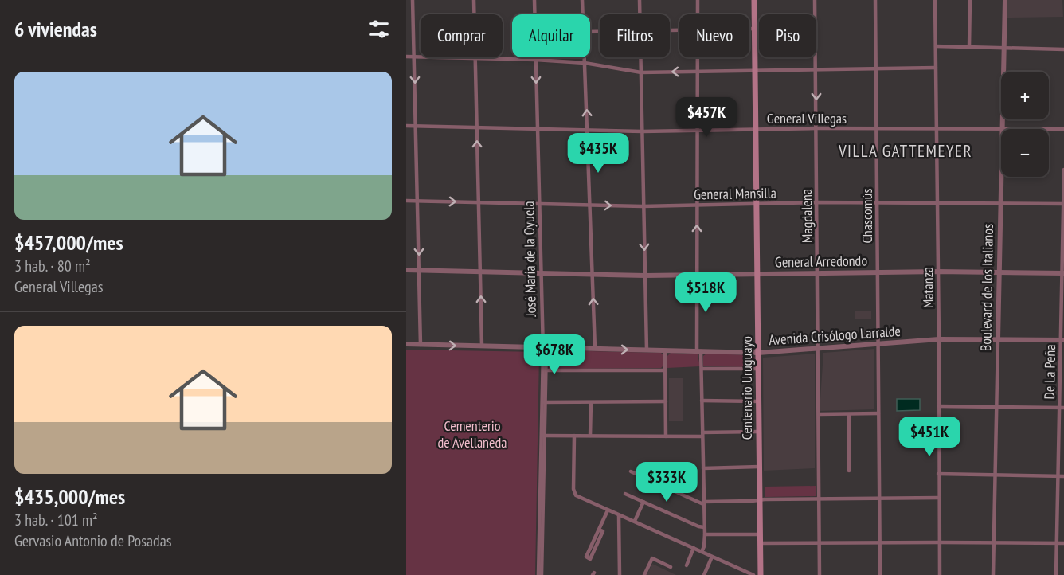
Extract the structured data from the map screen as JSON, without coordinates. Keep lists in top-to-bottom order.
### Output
{
  "streets": {
    "main road": ["Centenario Uruguayo"],
    "street": [
      "General Villegas",
      "General Mansilla",
      "Magdalena",
      "Chascomús",
      "José María de la Oyuela",
      "General Arredondo",
      "Matanza",
      "Boulevard de los Italianos",
      "Avenida Crisólogo Larralde",
      "De La Peña"
    ]
  },
  "crossings": [
    ["General Villegas", "Magdalena"],
    ["General Villegas", "Chascomús"],
    ["General Villegas", "José María de la Oyuela"],
    ["General Villegas", "Matanza"],
    ["General Villegas", "Boulevard de los Italianos"],
    ["General Villegas", "Centenario Uruguayo"],
    ["General Mansilla", "Magdalena"],
    ["General Mansilla", "Chascomús"],
    ["General Mansilla", "José María de la Oyuela"],
    ["General Mansilla", "Matanza"],
    ["General Mansilla", "Boulevard de los Italianos"],
    ["General Mansilla", "De La Peña"],
    ["General Mansilla", "Centenario Uruguayo"],
    ["Magdalena", "General Arredondo"],
    ["Magdalena", "Avenida Crisólogo Larralde"],
    ["Chascomús", "General Arredondo"],
    ["Chascomús", "Avenida Crisólogo Larralde"],
    ["José María de la Oyuela", "General Arredondo"],
    ["José María de la Oyuela", "Avenida Crisólogo Larralde"],
    ["General Arredondo", "Matanza"],
    ["General Arredondo", "Boulevard de los Italianos"],
    ["General Arredondo", "De La Peña"],
    ["General Arredondo", "Centenario Uruguayo"],
    ["Matanza", "Avenida Crisólogo Larralde"],
    ["Boulevard de los Italianos", "Avenida Crisólogo Larralde"],
    ["Avenida Crisólogo Larralde", "De La Peña"],
    ["Avenida Crisólogo Larralde", "Centenario Uruguayo"]
  ],
  "districts": ["VILLA GATTEMEYER"],
  "parks": ["Cementerio de Avellaneda"],
  "page": {
    "heading": "6 viviendas",
    "chip": [
      "Comprar",
      "Alquilar",
      "Filtros",
      "Nuevo",
      "Piso"
    ],
    "list": [
      {
        "name": "$457,000/mes",
        "note": "3 hab. · 80 m² · General Villegas"
      },
      {
        "name": "$435,000/mes",
        "note": "3 hab. · 101 m² · Gervasio Antonio de Posadas"
      }
    ],
    "map_buttons": ["+", "−"],
    "price": [
      "$457K",
      "$435K",
      "$518K",
      "$678K",
      "$451K",
      "$333K"
    ]
  }
}
